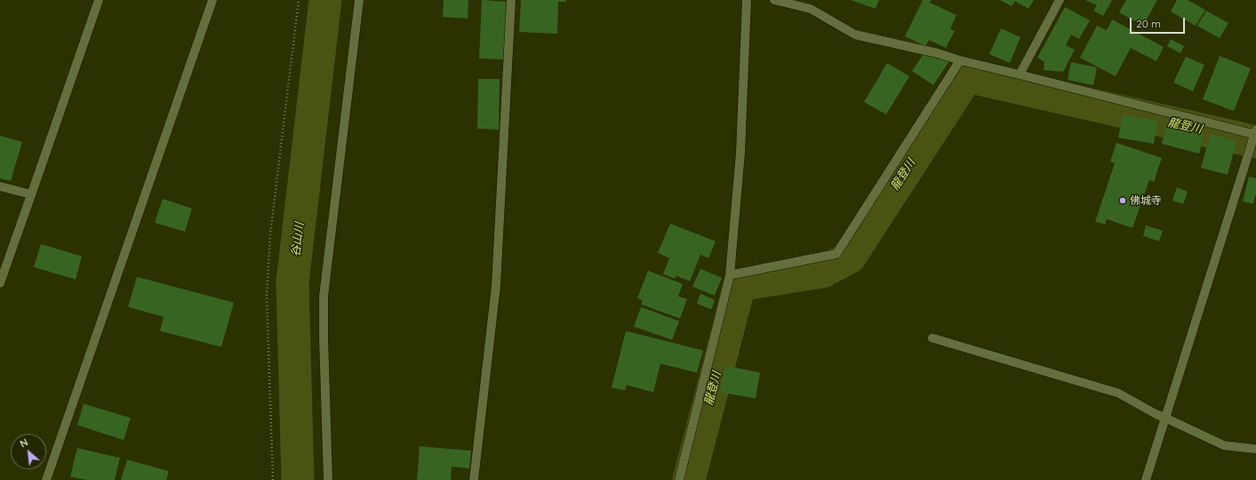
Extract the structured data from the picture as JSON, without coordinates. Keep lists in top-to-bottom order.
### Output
{
  "water": ["龍登川", "谷山川"],
  "places": ["佛城寺"],
  "scale_bar": "20 m",
  "north": "top left"
}
